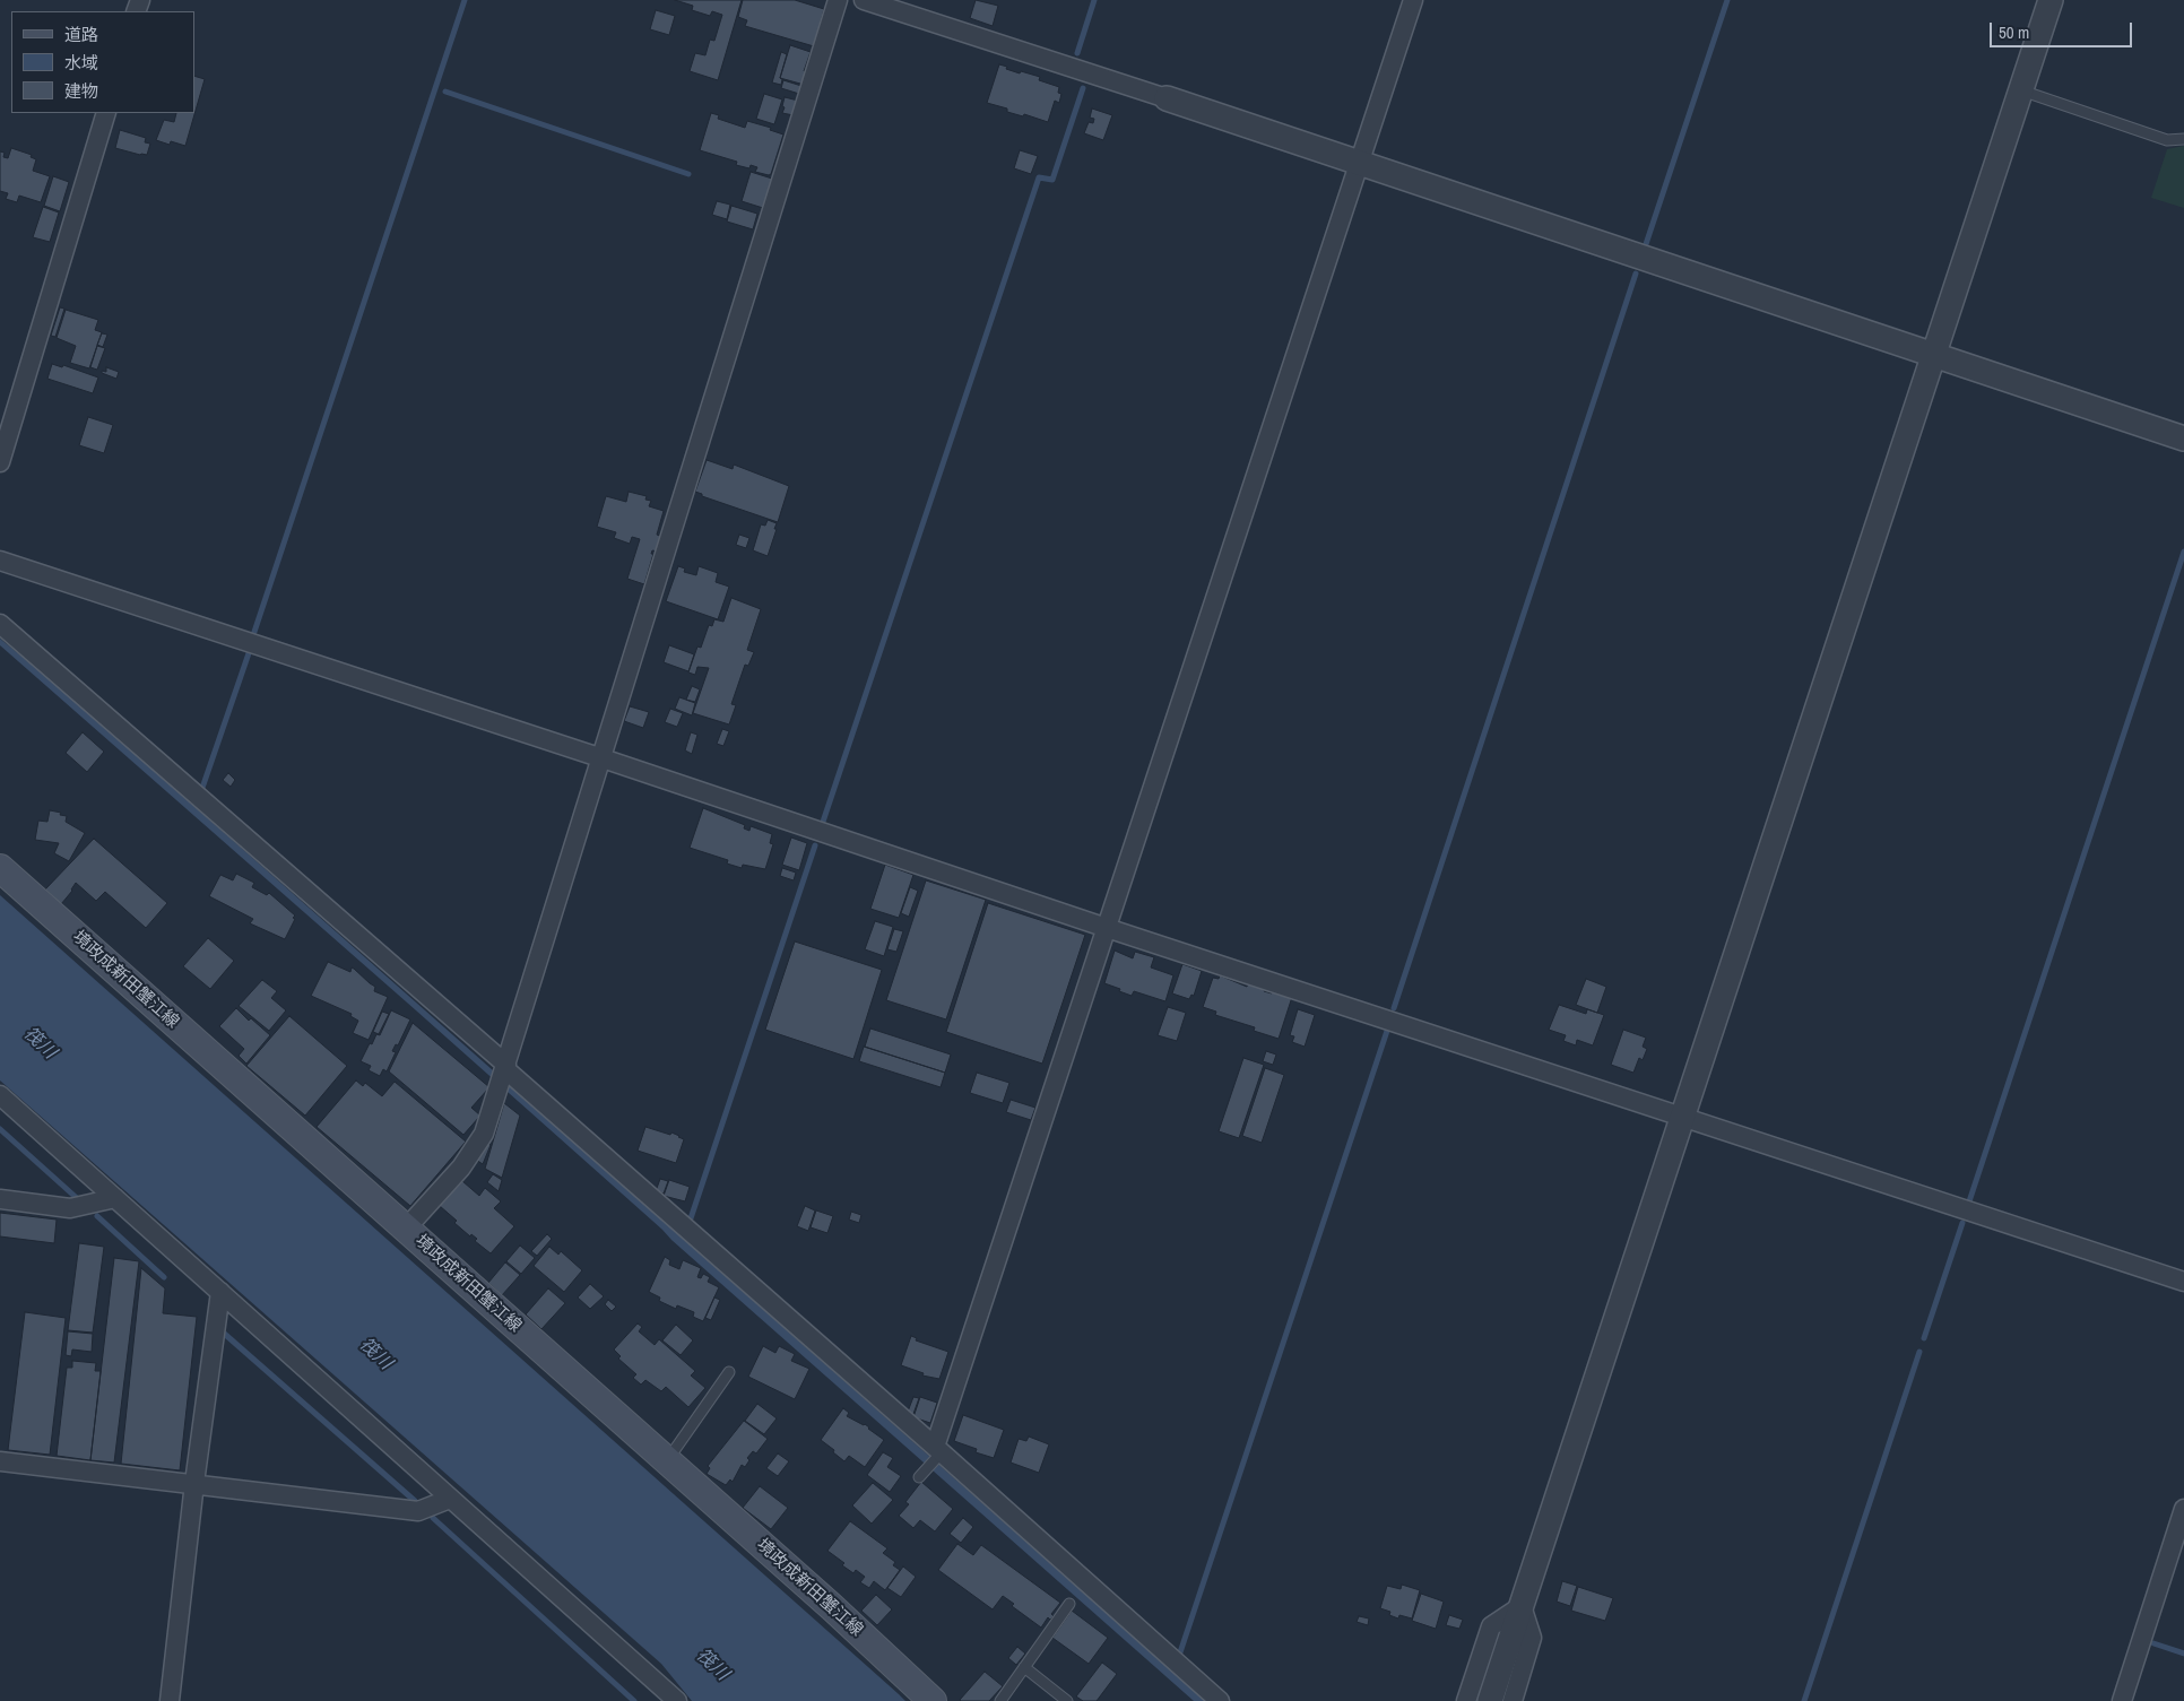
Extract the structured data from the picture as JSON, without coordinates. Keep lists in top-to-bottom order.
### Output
{
  "streets": {
    "main road": ["境政成新田蟹江線"]
  },
  "water": ["筏川"],
  "legend": ["道路", "水域", "建物"],
  "scale_bar": "50 m"
}
